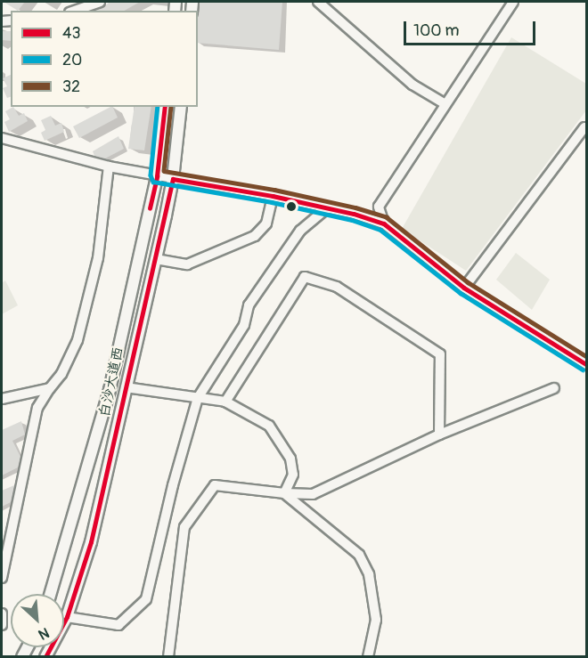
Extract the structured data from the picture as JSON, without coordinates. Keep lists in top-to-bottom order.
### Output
{
  "streets": {
    "main road": ["白沙大道西"]
  },
  "lines": ["transit line 43", "transit line 20", "transit line 32"],
  "legend": ["43", "20", "32"],
  "scale_bar": "100 m",
  "north": "bottom right"
}
